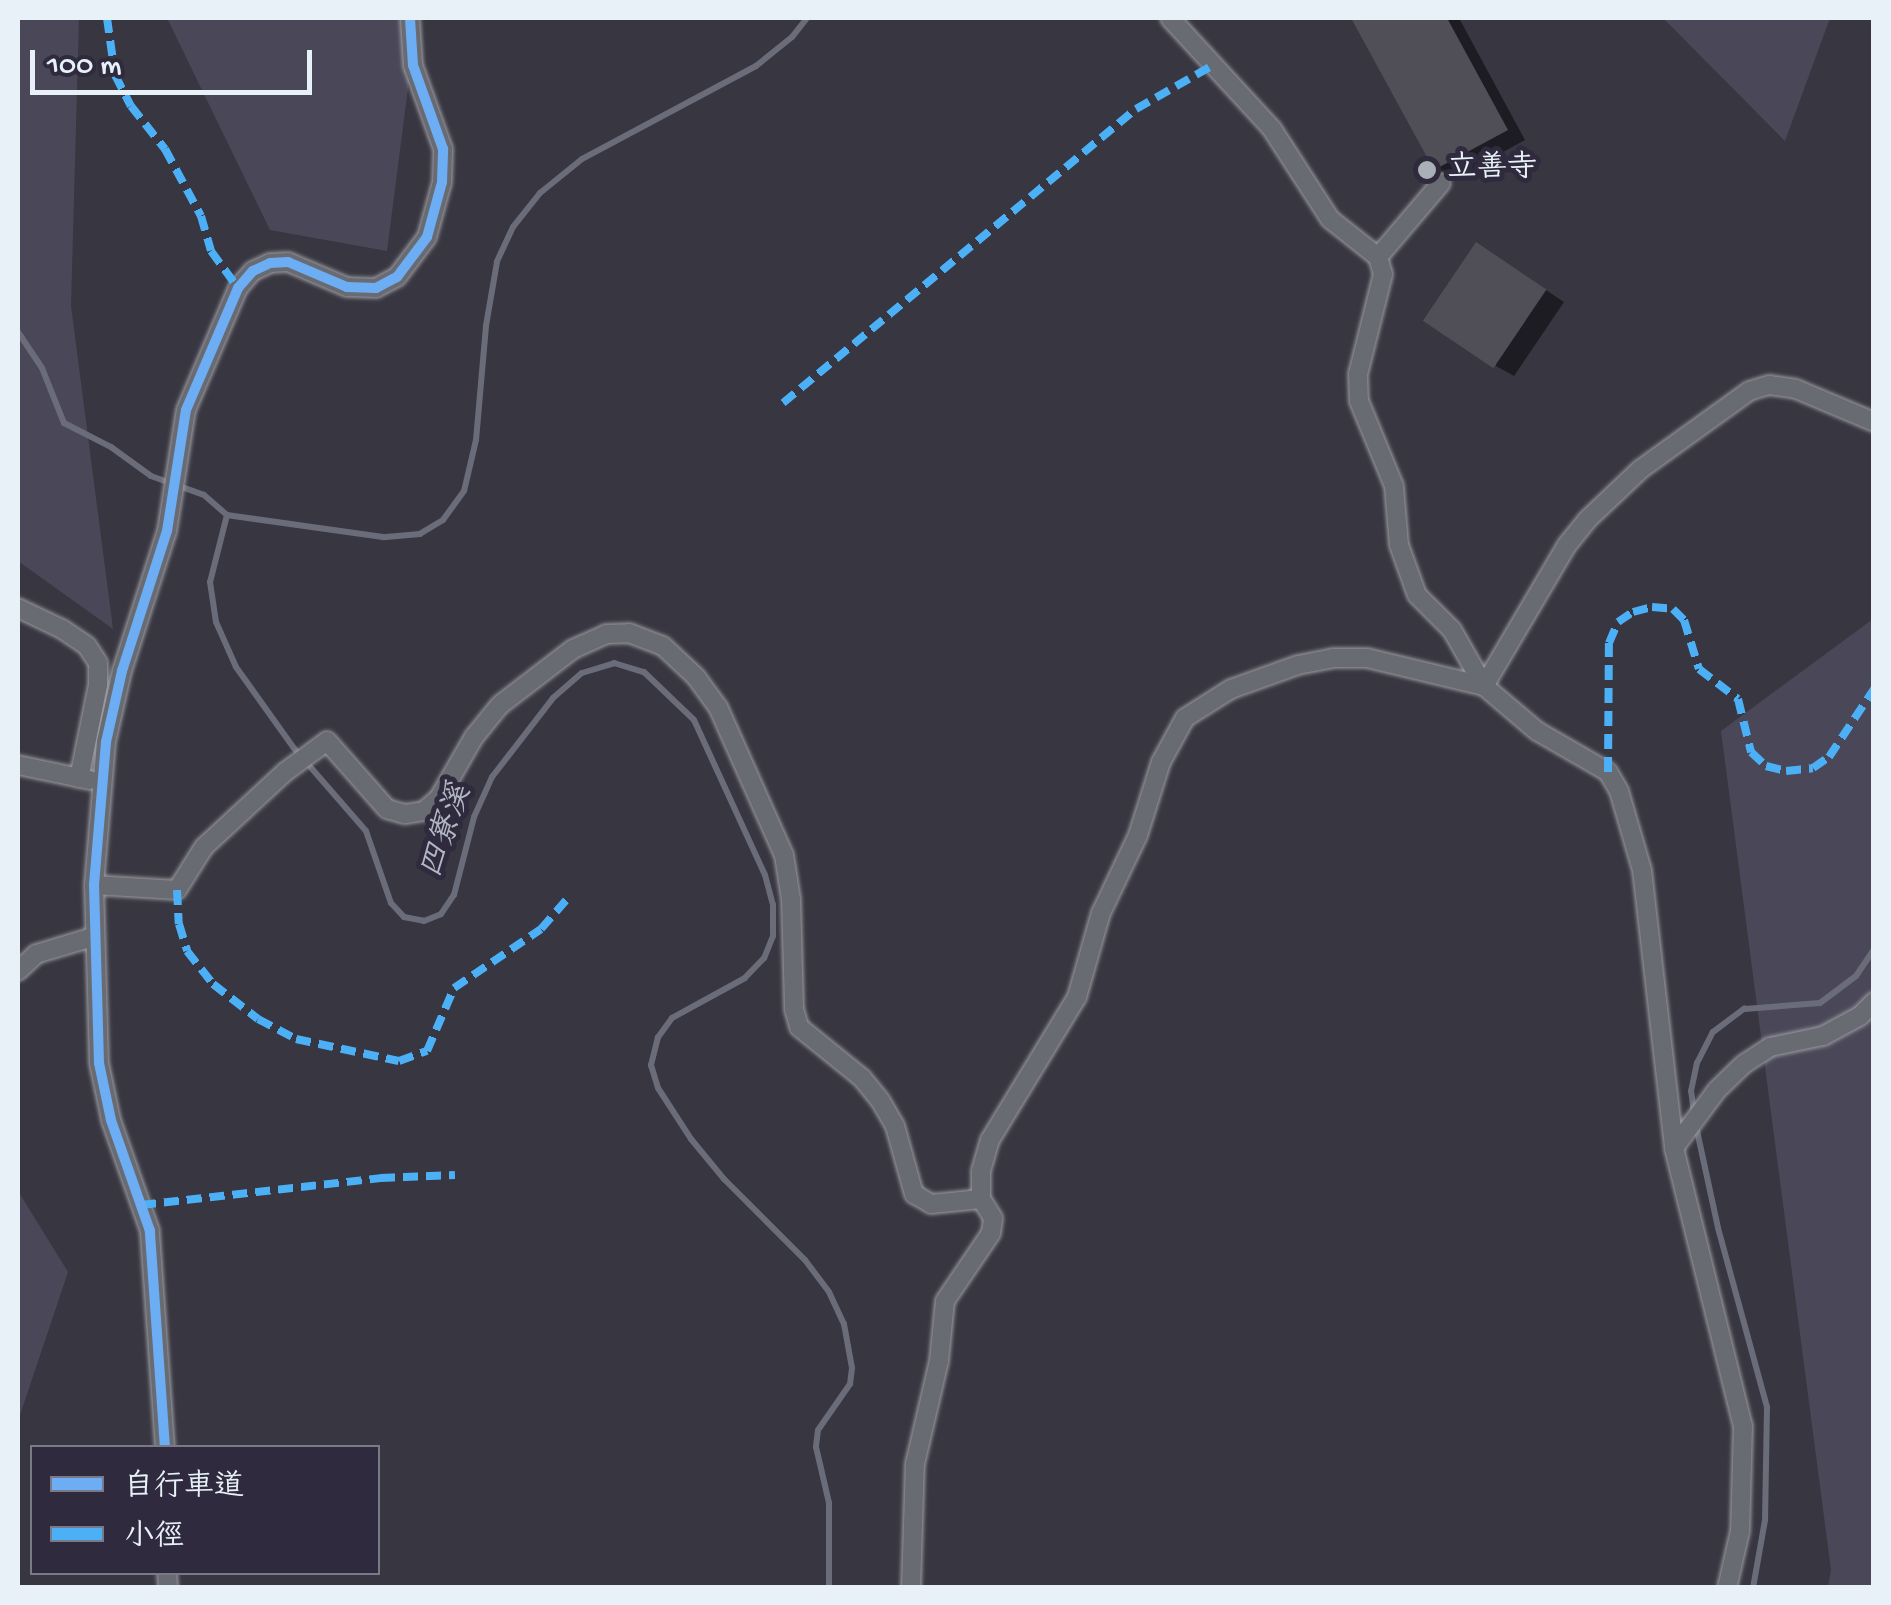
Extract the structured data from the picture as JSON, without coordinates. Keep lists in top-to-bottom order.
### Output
{
  "water": ["四寮溪"],
  "places": ["立善寺"],
  "legend": ["自行車道", "小徑"],
  "scale_bar": "100 m"
}
